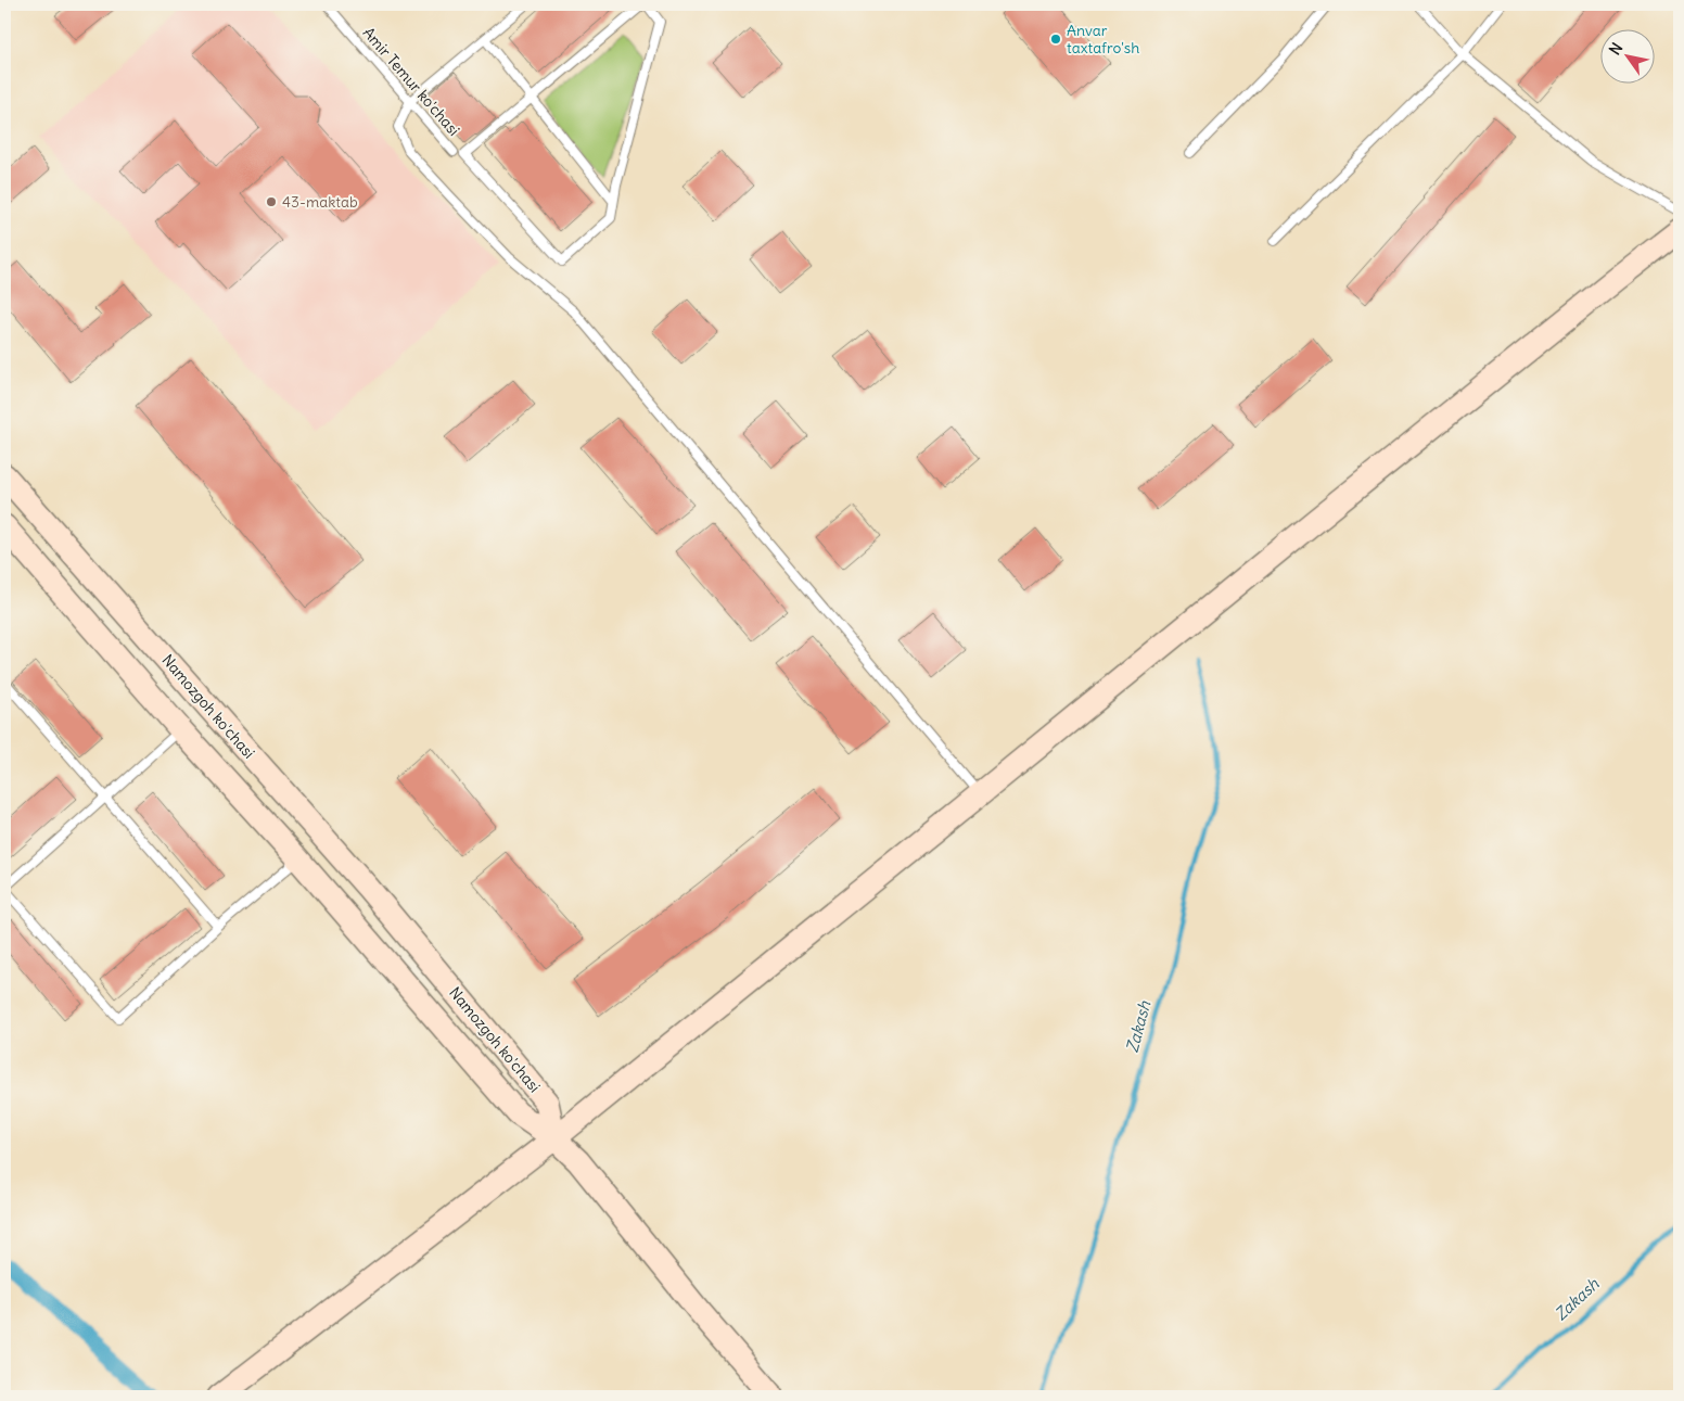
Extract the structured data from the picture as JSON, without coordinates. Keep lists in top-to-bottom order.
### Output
{
  "streets": {
    "main road": ["Namozgoh ko'chasi"],
    "lane": ["Amir Temur ko'chasi"]
  },
  "water": ["Zakash"],
  "places": ["Anvar taxtafro'sh", "43-maktab"],
  "north": "top left"
}
